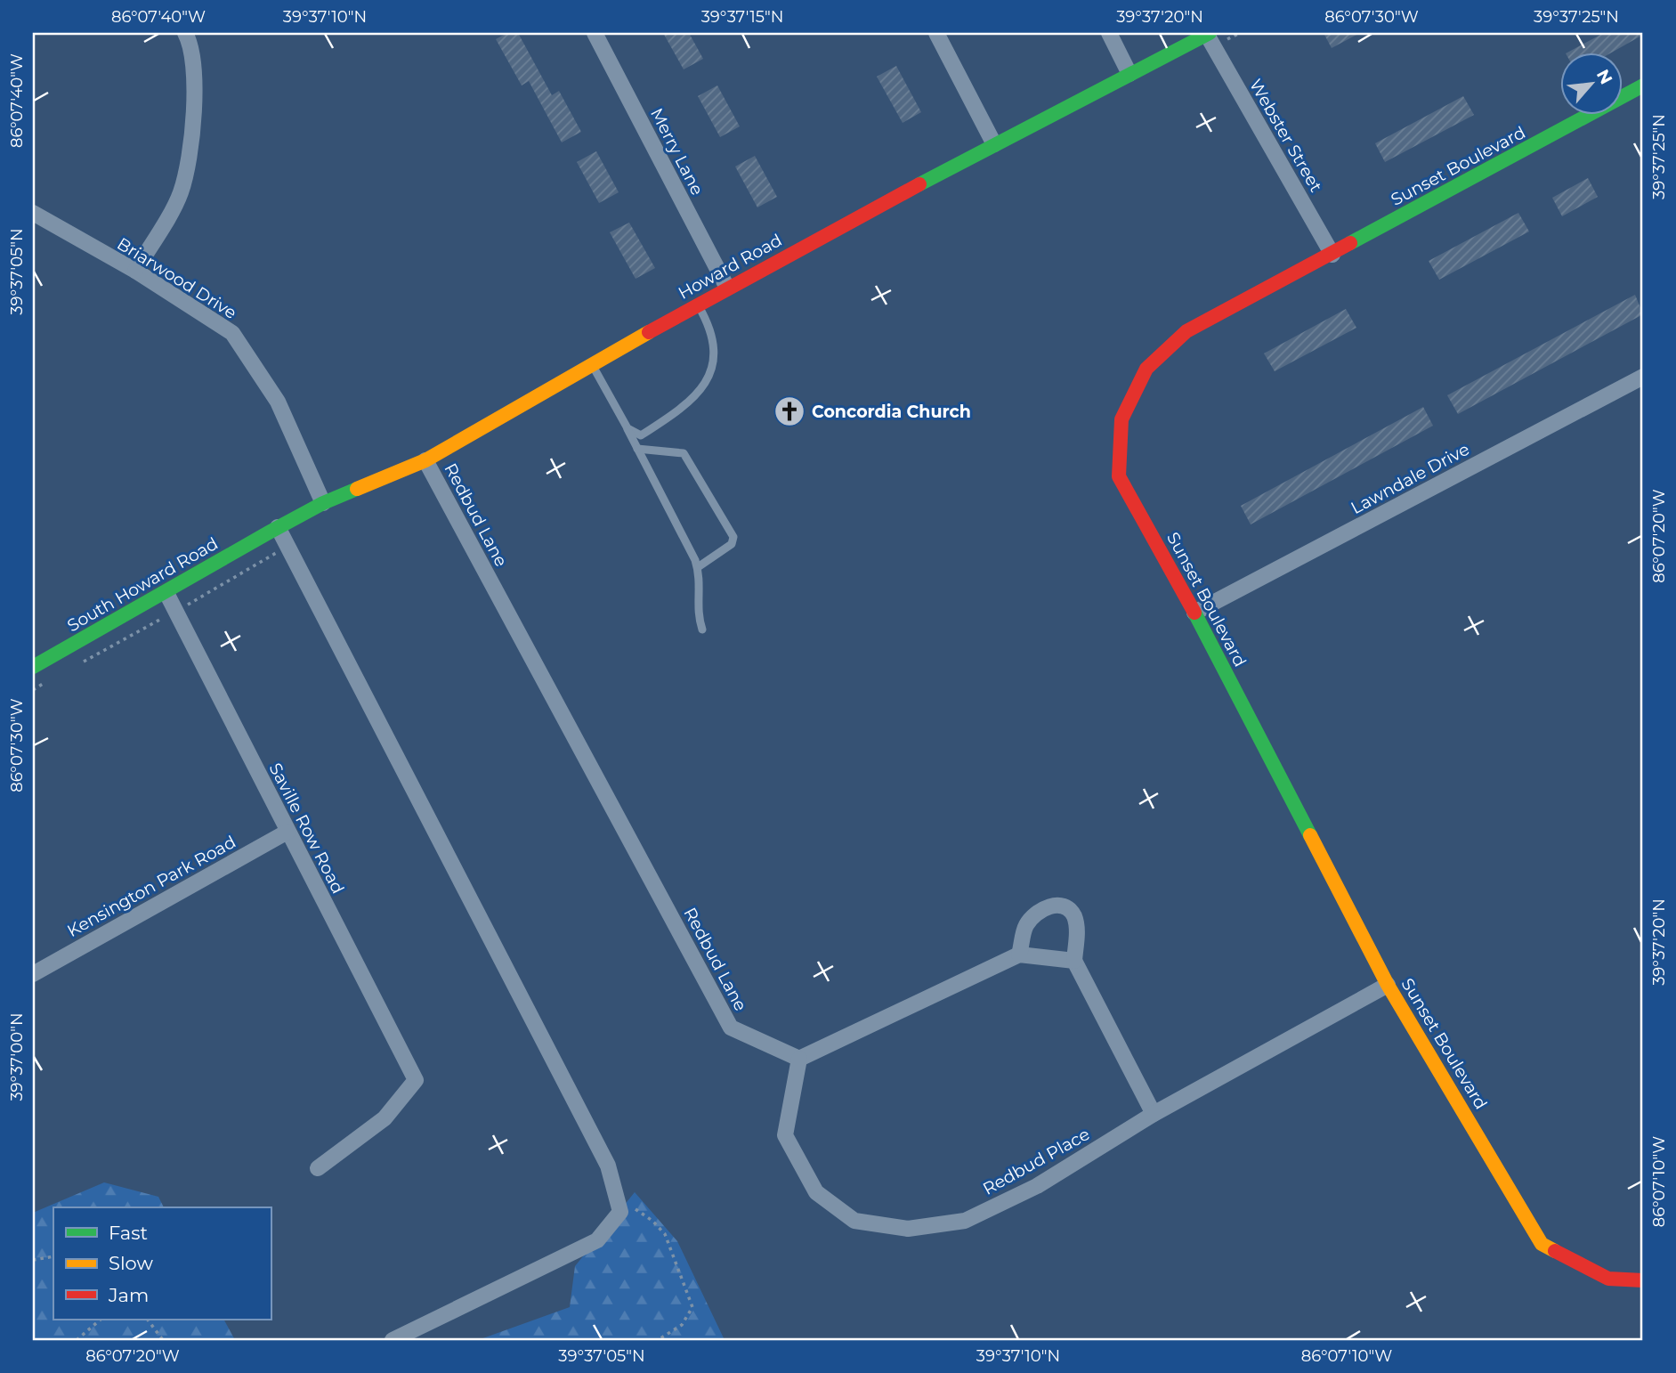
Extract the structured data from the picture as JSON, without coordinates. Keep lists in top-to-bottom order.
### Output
{
  "streets": {
    "street": [
      "Webster Street",
      "Merry Lane",
      "Sunset Boulevard",
      "Howard Road",
      "Briarwood Drive",
      "Lawndale Drive",
      "Redbud Lane",
      "South Howard Road",
      "Saville Row Road",
      "Kensington Park Road",
      "Redbud Place"
    ]
  },
  "crossings": [
    ["Webster Street", "Sunset Boulevard"],
    ["Webster Street", "Howard Road"],
    ["Merry Lane", "Howard Road"],
    ["Sunset Boulevard", "Lawndale Drive"],
    ["Sunset Boulevard", "Redbud Place"],
    ["Howard Road", "Briarwood Drive"],
    ["Howard Road", "Redbud Lane"],
    ["Howard Road", "South Howard Road"],
    ["Redbud Lane", "Redbud Place"],
    ["South Howard Road", "Saville Row Road"],
    ["Saville Row Road", "Kensington Park Road"]
  ],
  "places": {
    "church": ["Concordia Church"]
  },
  "legend": ["Fast", "Slow", "Jam"],
  "north": "top right",
  "coordinates": [
    "86°07'40\"W",
    "39°37'10\"N",
    "39°37'15\"N",
    "39°37'20\"N",
    "86°07'30\"W",
    "39°37'25\"N",
    "39°37'05\"N",
    "86°07'20\"W",
    "39°37'00\"N",
    "86°07'10\"W"
  ]
}
